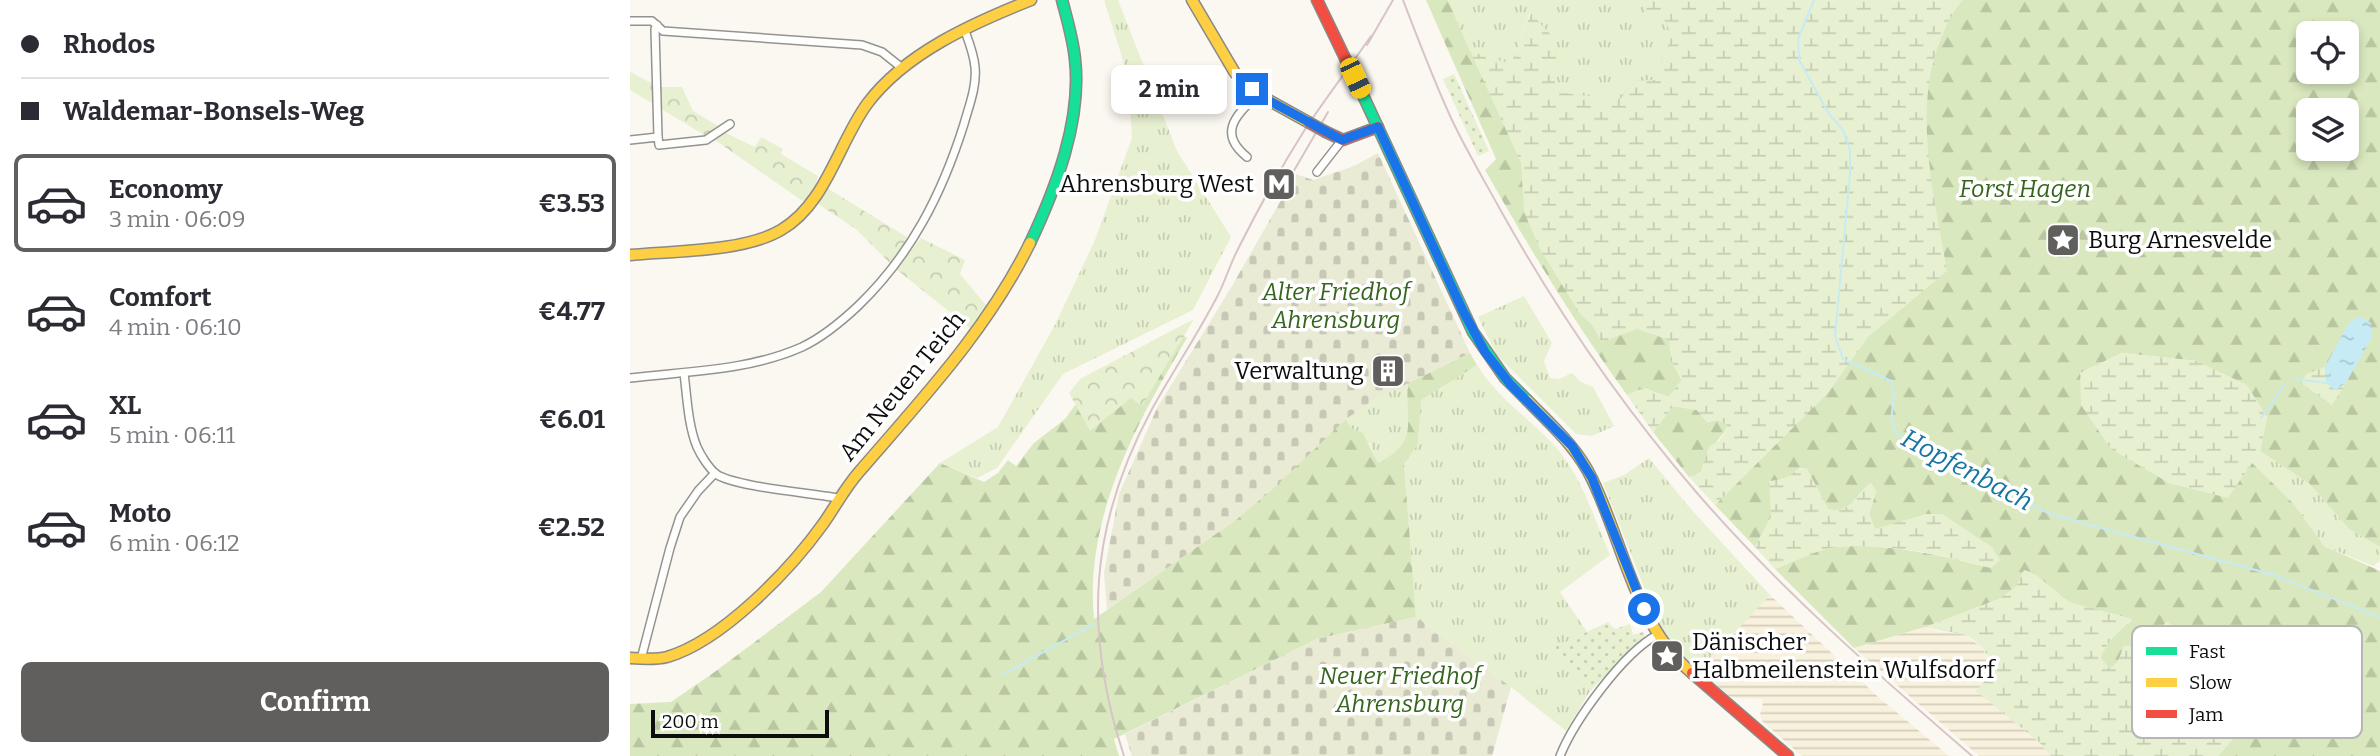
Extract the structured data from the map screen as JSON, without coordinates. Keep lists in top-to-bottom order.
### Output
{
  "streets": {
    "street": ["Am Neuen Teich"]
  },
  "water": ["Hopfenbach"],
  "parks": ["Forst Hagen", "Alter Friedhof Ahrensburg", "Neuer Friedhof Ahrensburg"],
  "places": {
    "metro station": ["Ahrensburg West"],
    "place": ["Burg Arnesvelde", "Dänischer Halbmeilenstein Wulfsdorf"],
    "building": ["Verwaltung"]
  },
  "legend": ["Fast", "Slow", "Jam"],
  "scale_bar": "200 m",
  "page": {
    "banner": ["Rhodos", "Waldemar-Bonsels-Weg"],
    "bubble": "2 min",
    "list": [
      {
        "name": "Economy",
        "note": "3 min · 06:09",
        "value": "€3.53"
      },
      {
        "name": "Comfort",
        "note": "4 min · 06:10",
        "value": "€4.77"
      },
      {
        "name": "XL",
        "note": "5 min · 06:11",
        "value": "€6.01"
      },
      {
        "name": "Moto",
        "note": "6 min · 06:12",
        "value": "€2.52"
      }
    ],
    "buttons": "Confirm",
    "scale": "200 m"
  }
}
